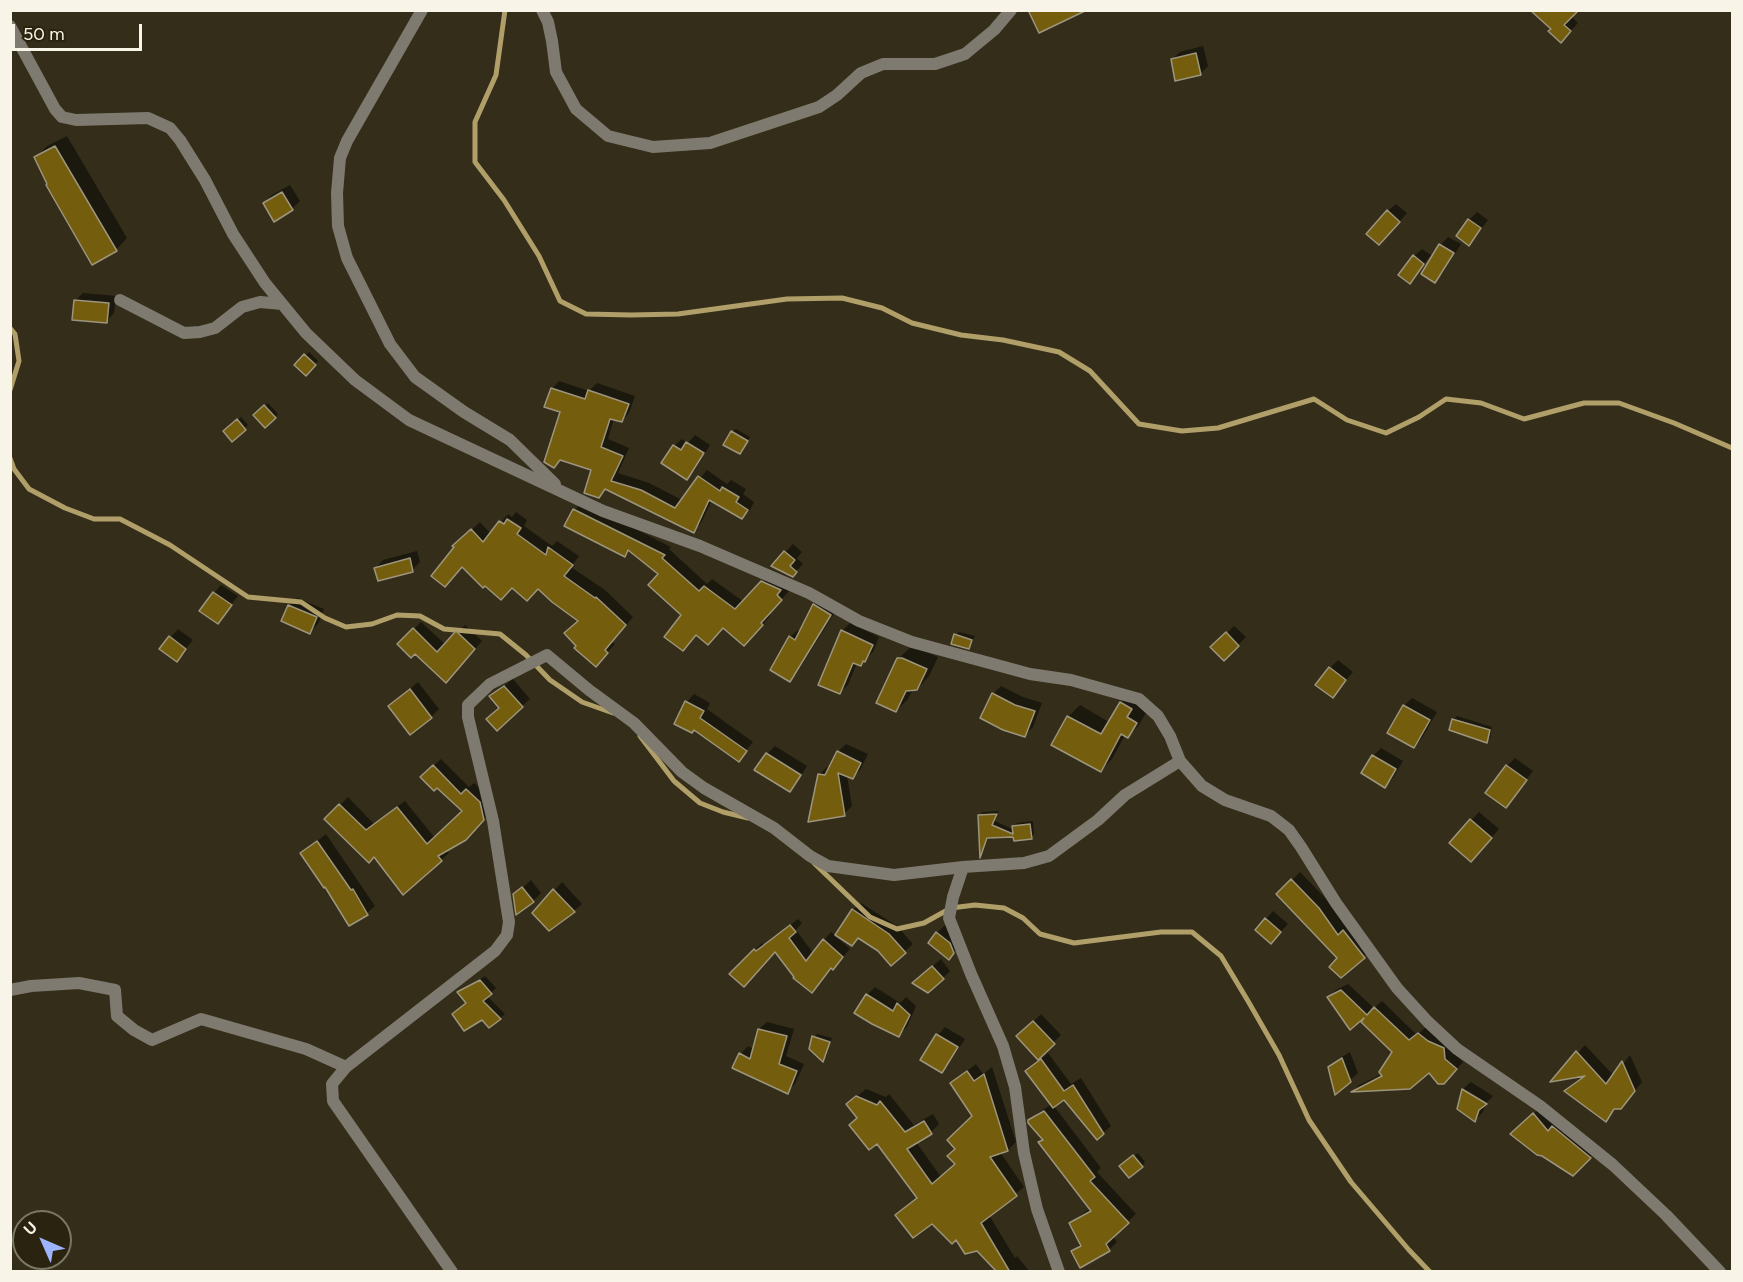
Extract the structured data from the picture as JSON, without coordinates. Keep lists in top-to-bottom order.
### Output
{
  "scale_bar": "50 m",
  "north": "top left"
}
